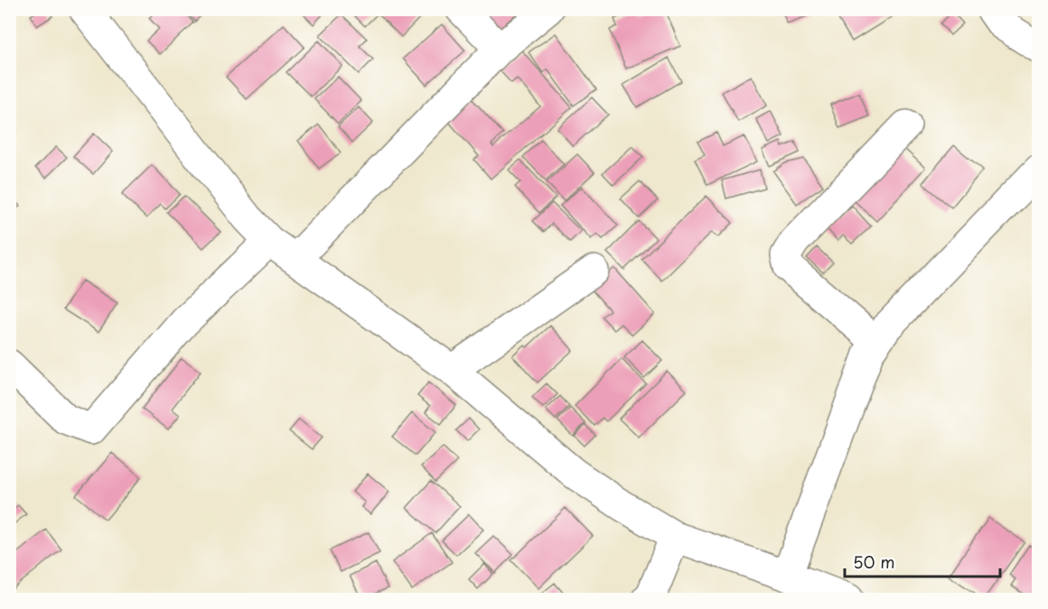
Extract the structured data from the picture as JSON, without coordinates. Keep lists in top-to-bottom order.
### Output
{
  "scale_bar": "50 m"
}
